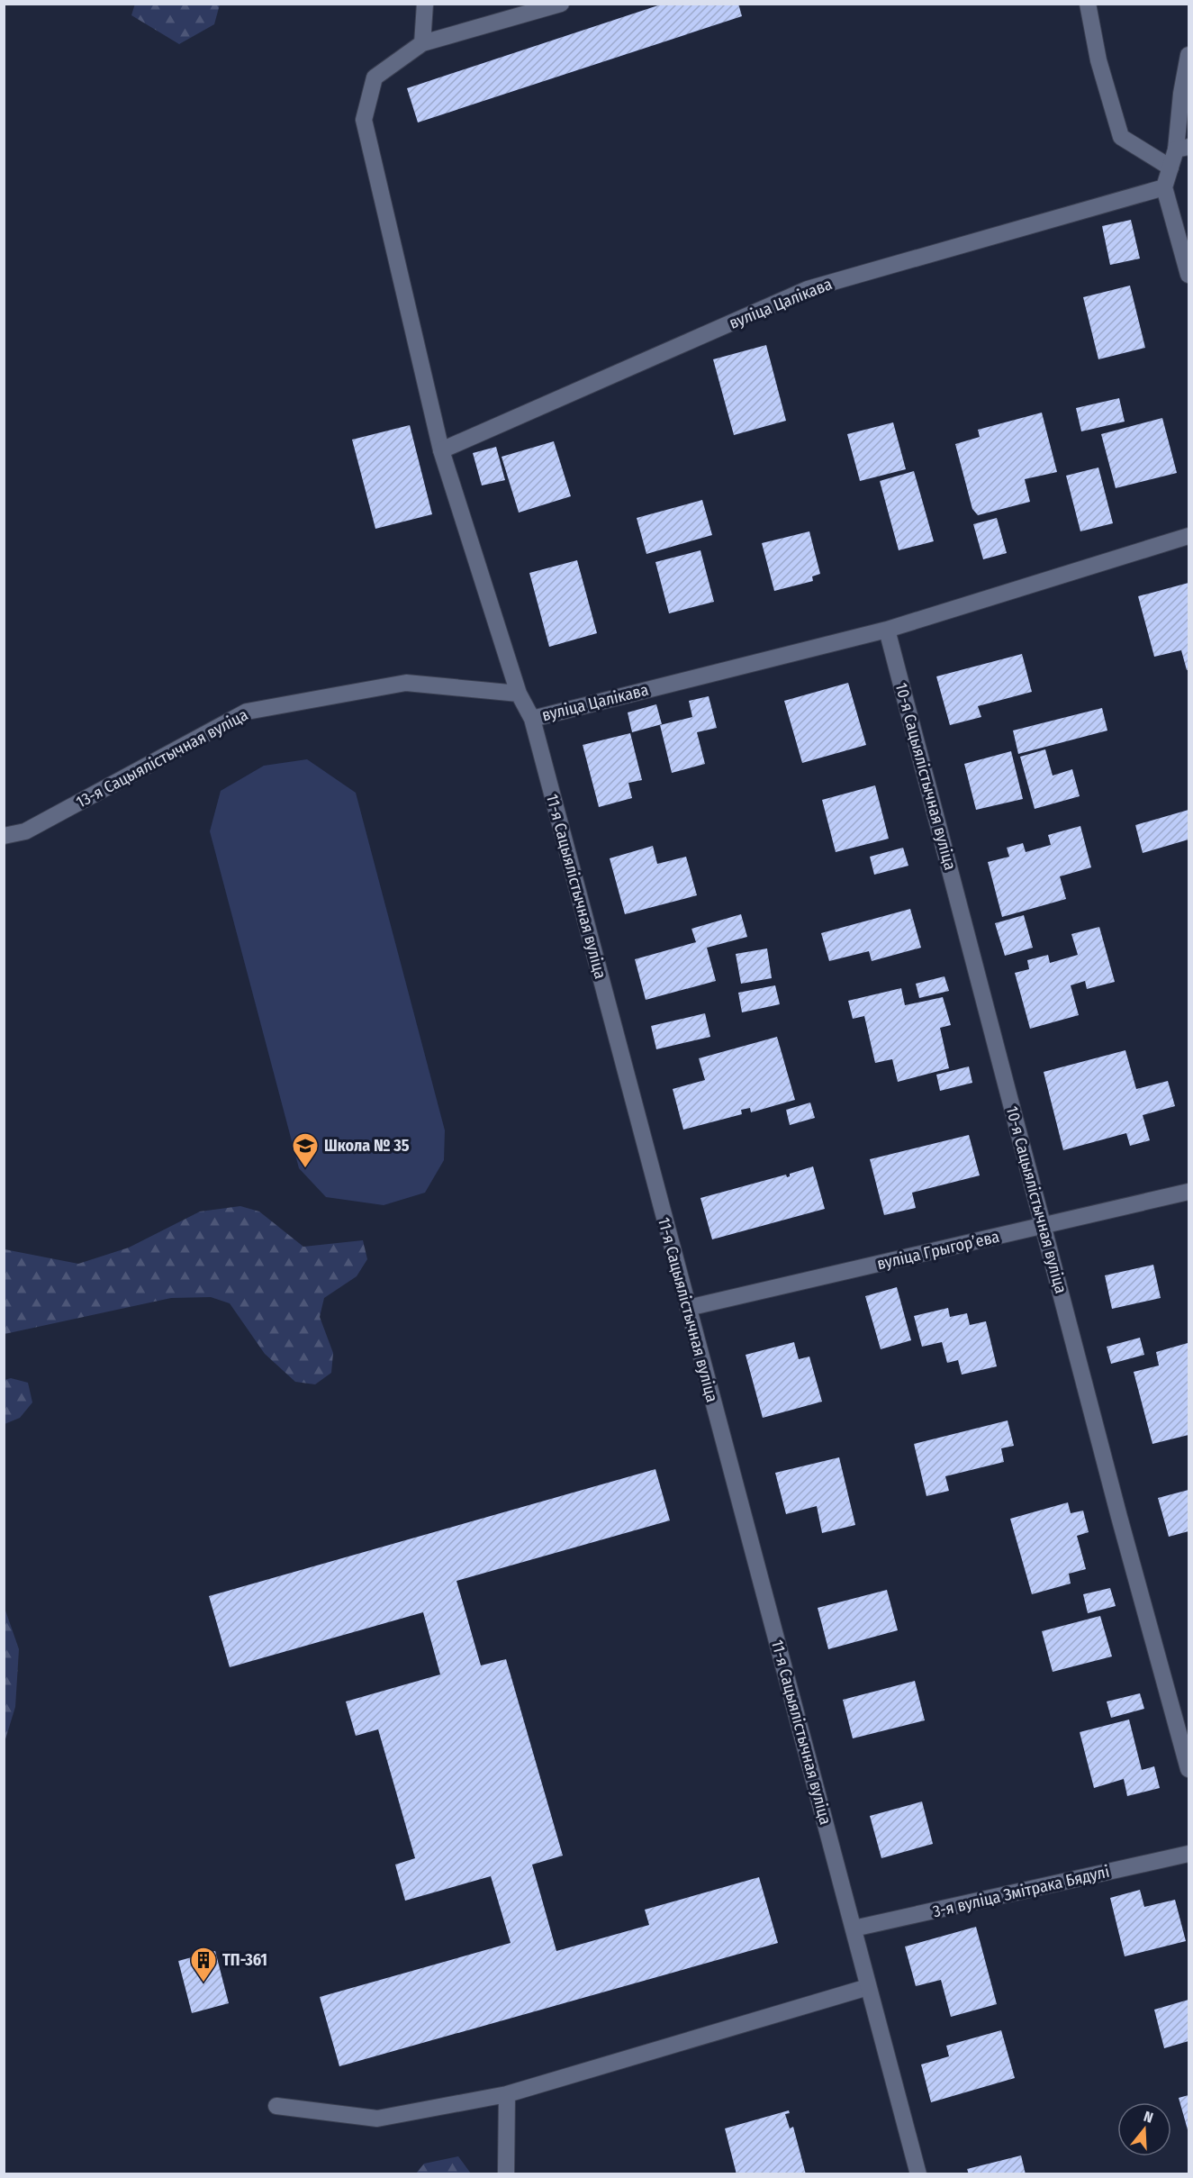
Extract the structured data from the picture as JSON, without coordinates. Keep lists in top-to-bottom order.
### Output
{
  "streets": {
    "street": [
      "вуліца Цалікава",
      "13-я Сацыялістычная вуліца",
      "10-я Сацыялістычная вуліца",
      "11-я Сацыялістычная вуліца",
      "вуліца Грыгорʼева",
      "3-я вуліца Змітрака Бядулі"
    ]
  },
  "crossings": [
    ["вуліца Цалікава", "10-я Сацыялістычная вуліца"],
    ["вуліца Цалікава", "11-я Сацыялістычная вуліца"],
    ["13-я Сацыялістычная вуліца", "11-я Сацыялістычная вуліца"],
    ["10-я Сацыялістычная вуліца", "вуліца Грыгорʼева"],
    ["11-я Сацыялістычная вуліца", "вуліца Грыгорʼева"],
    ["11-я Сацыялістычная вуліца", "3-я вуліца Змітрака Бядулі"]
  ],
  "places": {
    "school or university": ["Школа № 35"],
    "building": ["ТП-361"]
  },
  "north": "top"
}
